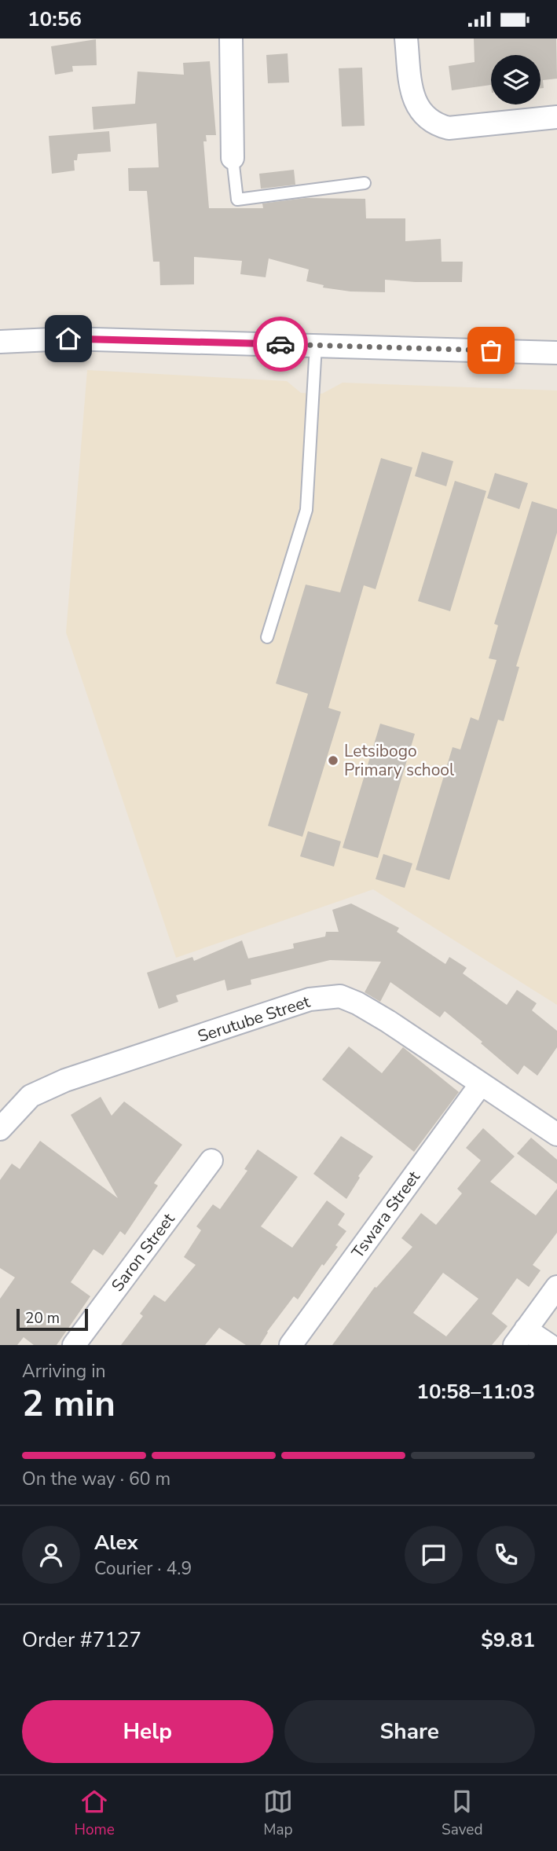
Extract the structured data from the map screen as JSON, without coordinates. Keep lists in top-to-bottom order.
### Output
{
  "streets": {
    "street": ["Serutube Street", "Tswara Street", "Saron Street"]
  },
  "crossings": [
    ["Serutube Street", "Tswara Street"]
  ],
  "places": ["Letsibogo Primary school"],
  "scale_bar": "20 m",
  "page": {
    "status": "10:56",
    "scale": "20 m",
    "heading": ["2 min", "Arriving in", "10:58–11:03"],
    "panel": [
      "Alex",
      "Courier · 4.9",
      "Order #7127",
      "$9.81"
    ],
    "bar": "On the way · 60 m",
    "buttons": ["Help", "Share"],
    "tabs": ["Home", "Map", "Saved"]
  }
}
